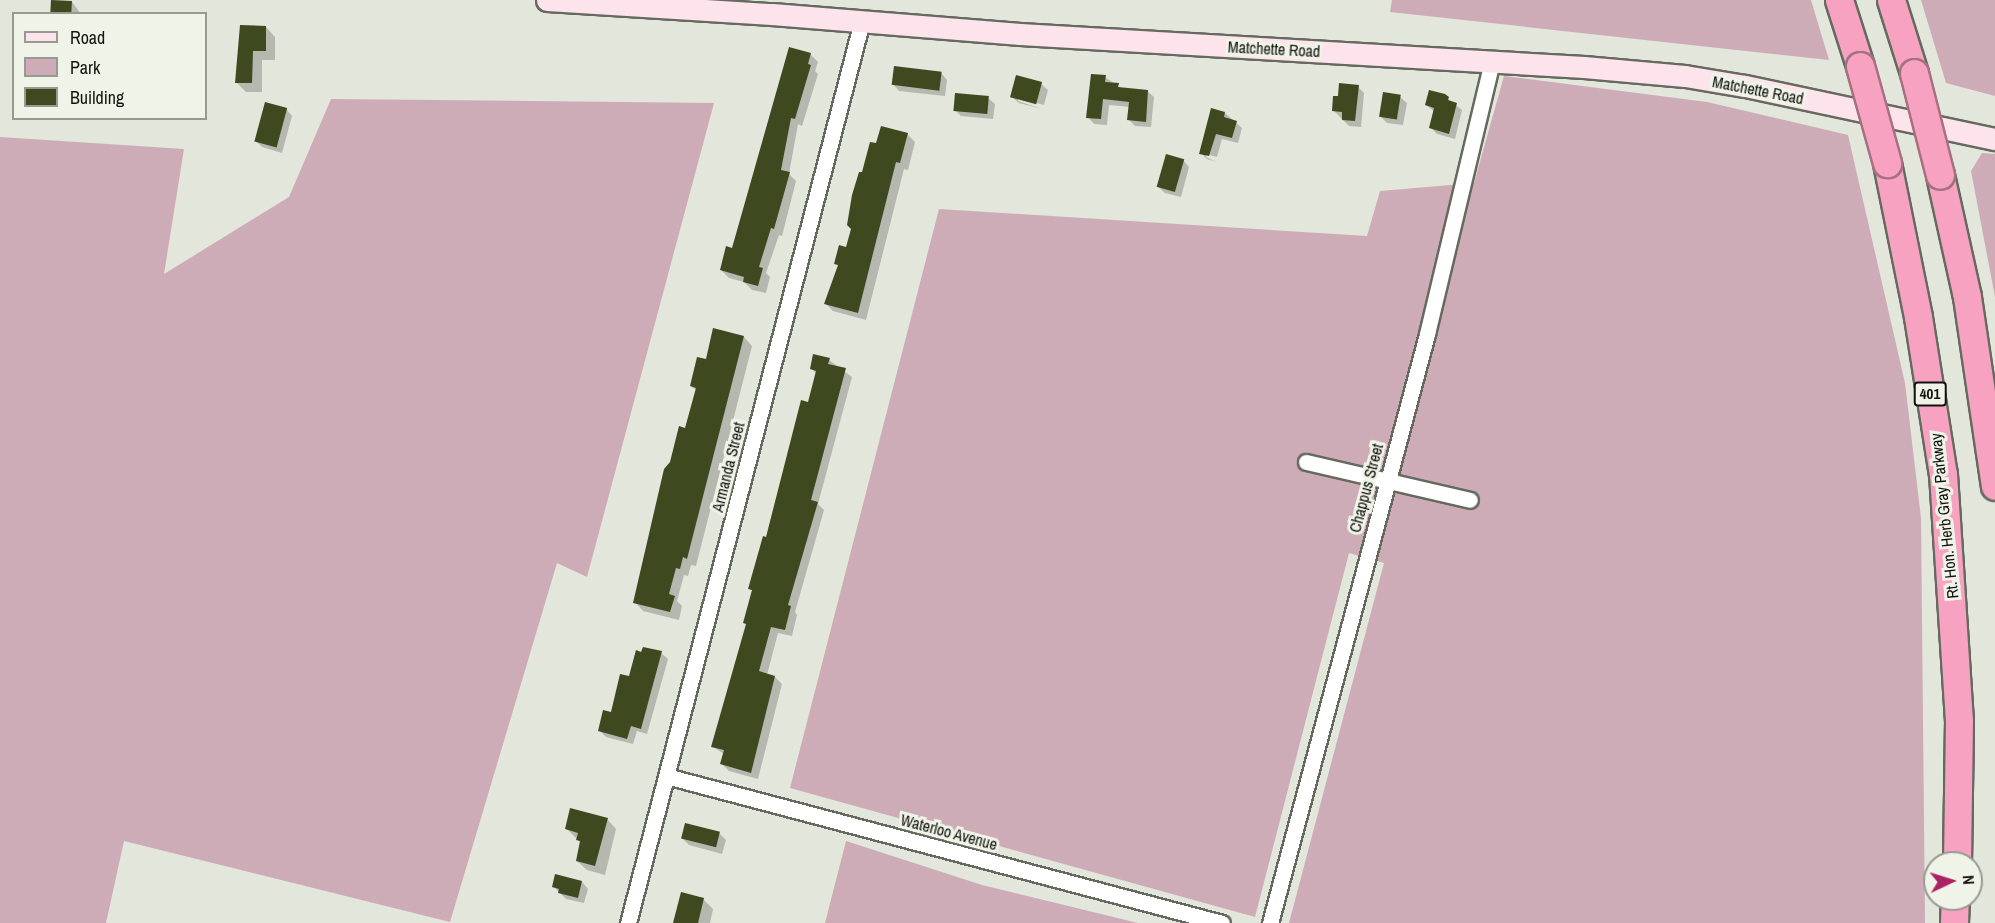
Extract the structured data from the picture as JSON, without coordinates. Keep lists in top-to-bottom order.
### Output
{
  "streets": {
    "highway": ["401", "Rt. Hon. Herb Gray Parkway"],
    "street": [
      "Matchette Road",
      "Armanda Street",
      "Chappus Street",
      "Waterloo Avenue"
    ]
  },
  "crossings": [
    ["Matchette Road", "Armanda Street"],
    ["Matchette Road", "Chappus Street"],
    ["Armanda Street", "Waterloo Avenue"]
  ],
  "legend": ["Road", "Park", "Building"],
  "north": "right"
}
